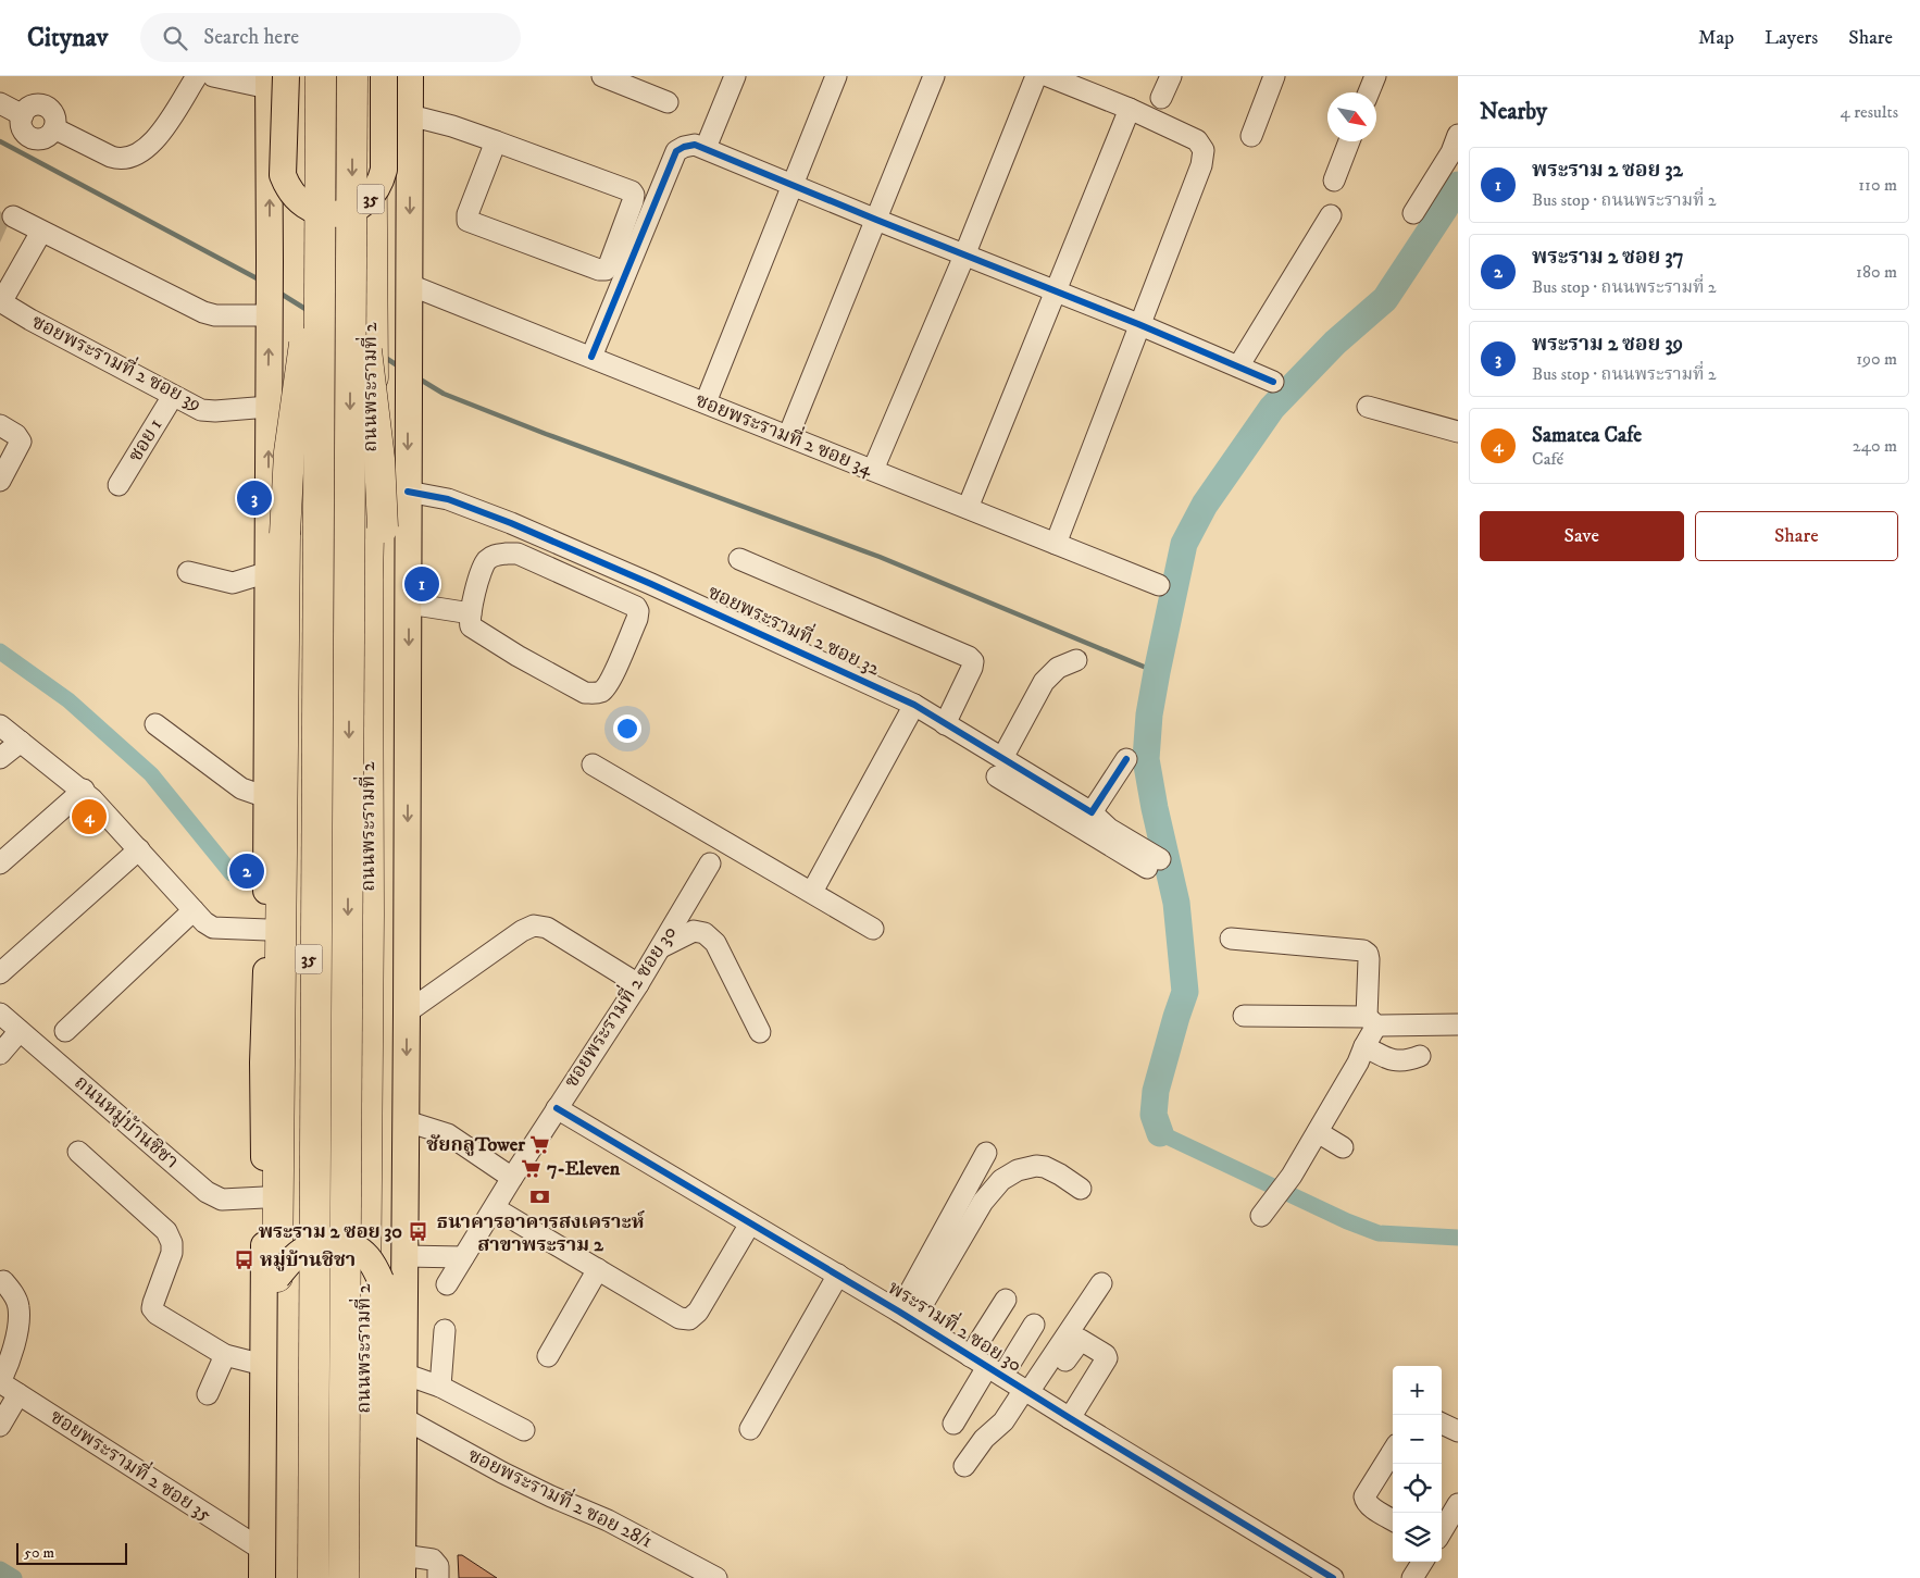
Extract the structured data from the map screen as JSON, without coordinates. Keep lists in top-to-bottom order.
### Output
{
  "streets": {
    "highway": ["35", "ถนนพระรามที่ 2"],
    "street": [
      "ซอยพระรามที่ 2 ซอย 39",
      "ซอยพระรามที่ 2 ซอย 34",
      "ซอย 1",
      "ซอยพระรามที่ 2 ซอย 32",
      "ซอยพระรามที่ 2 ซอย 30",
      "ถนนหมู่บ้านชิชา",
      "พระรามที่ 2 ซอย 30",
      "ซอยพระรามที่ 2 ซอย 35",
      "ซอยพระรามที่ 2 ซอย 28/1"
    ]
  },
  "crossings": [
    ["35", "ซอยพระรามที่ 2 ซอย 39"],
    ["35", "ถนนหมู่บ้านชิชา"],
    ["35", "ซอยพระรามที่ 2 ซอย 35"],
    ["ซอยพระรามที่ 2 ซอย 39", "ซอย 1"],
    ["ถนนพระรามที่ 2", "ซอยพระรามที่ 2 ซอย 34"],
    ["ถนนพระรามที่ 2", "ซอยพระรามที่ 2 ซอย 32"],
    ["ถนนพระรามที่ 2", "ซอยพระรามที่ 2 ซอย 28/1"],
    ["ซอยพระรามที่ 2 ซอย 30", "พระรามที่ 2 ซอย 30"]
  ],
  "places": {
    "supermarket": ["ชัยกลูTower", "7-Eleven"],
    "bank": ["ธนาคารอาคารสงเคราะห์ สาขาพระราม 2"],
    "bus stop": ["พระราม 2 ซอย 30", "หมู่บ้านชิชา"]
  },
  "scale_bar": "50 m",
  "north": "bottom right",
  "page": {
    "header": "Citynav",
    "search": "Search here",
    "nav": ["Map", "Layers", "Share"],
    "heading": ["Nearby", "4 results"],
    "list": [
      {
        "mark": "1",
        "name": "พระราม 2 ซอย 32",
        "note": "Bus stop · ถนนพระรามที่ 2",
        "value": "110 m"
      },
      {
        "mark": "2",
        "name": "พระราม 2 ซอย 37",
        "note": "Bus stop · ถนนพระรามที่ 2",
        "value": "180 m"
      },
      {
        "mark": "3",
        "name": "พระราม 2 ซอย 39",
        "note": "Bus stop · ถนนพระรามที่ 2",
        "value": "190 m"
      },
      {
        "mark": "4",
        "name": "Samatea Cafe",
        "note": "Café",
        "value": "240 m"
      }
    ],
    "pins": [
      "3",
      "1",
      "4",
      "2"
    ],
    "buttons": ["Save", "Share"],
    "map_buttons": ["+", "−"],
    "scale": "50 m"
  }
}
